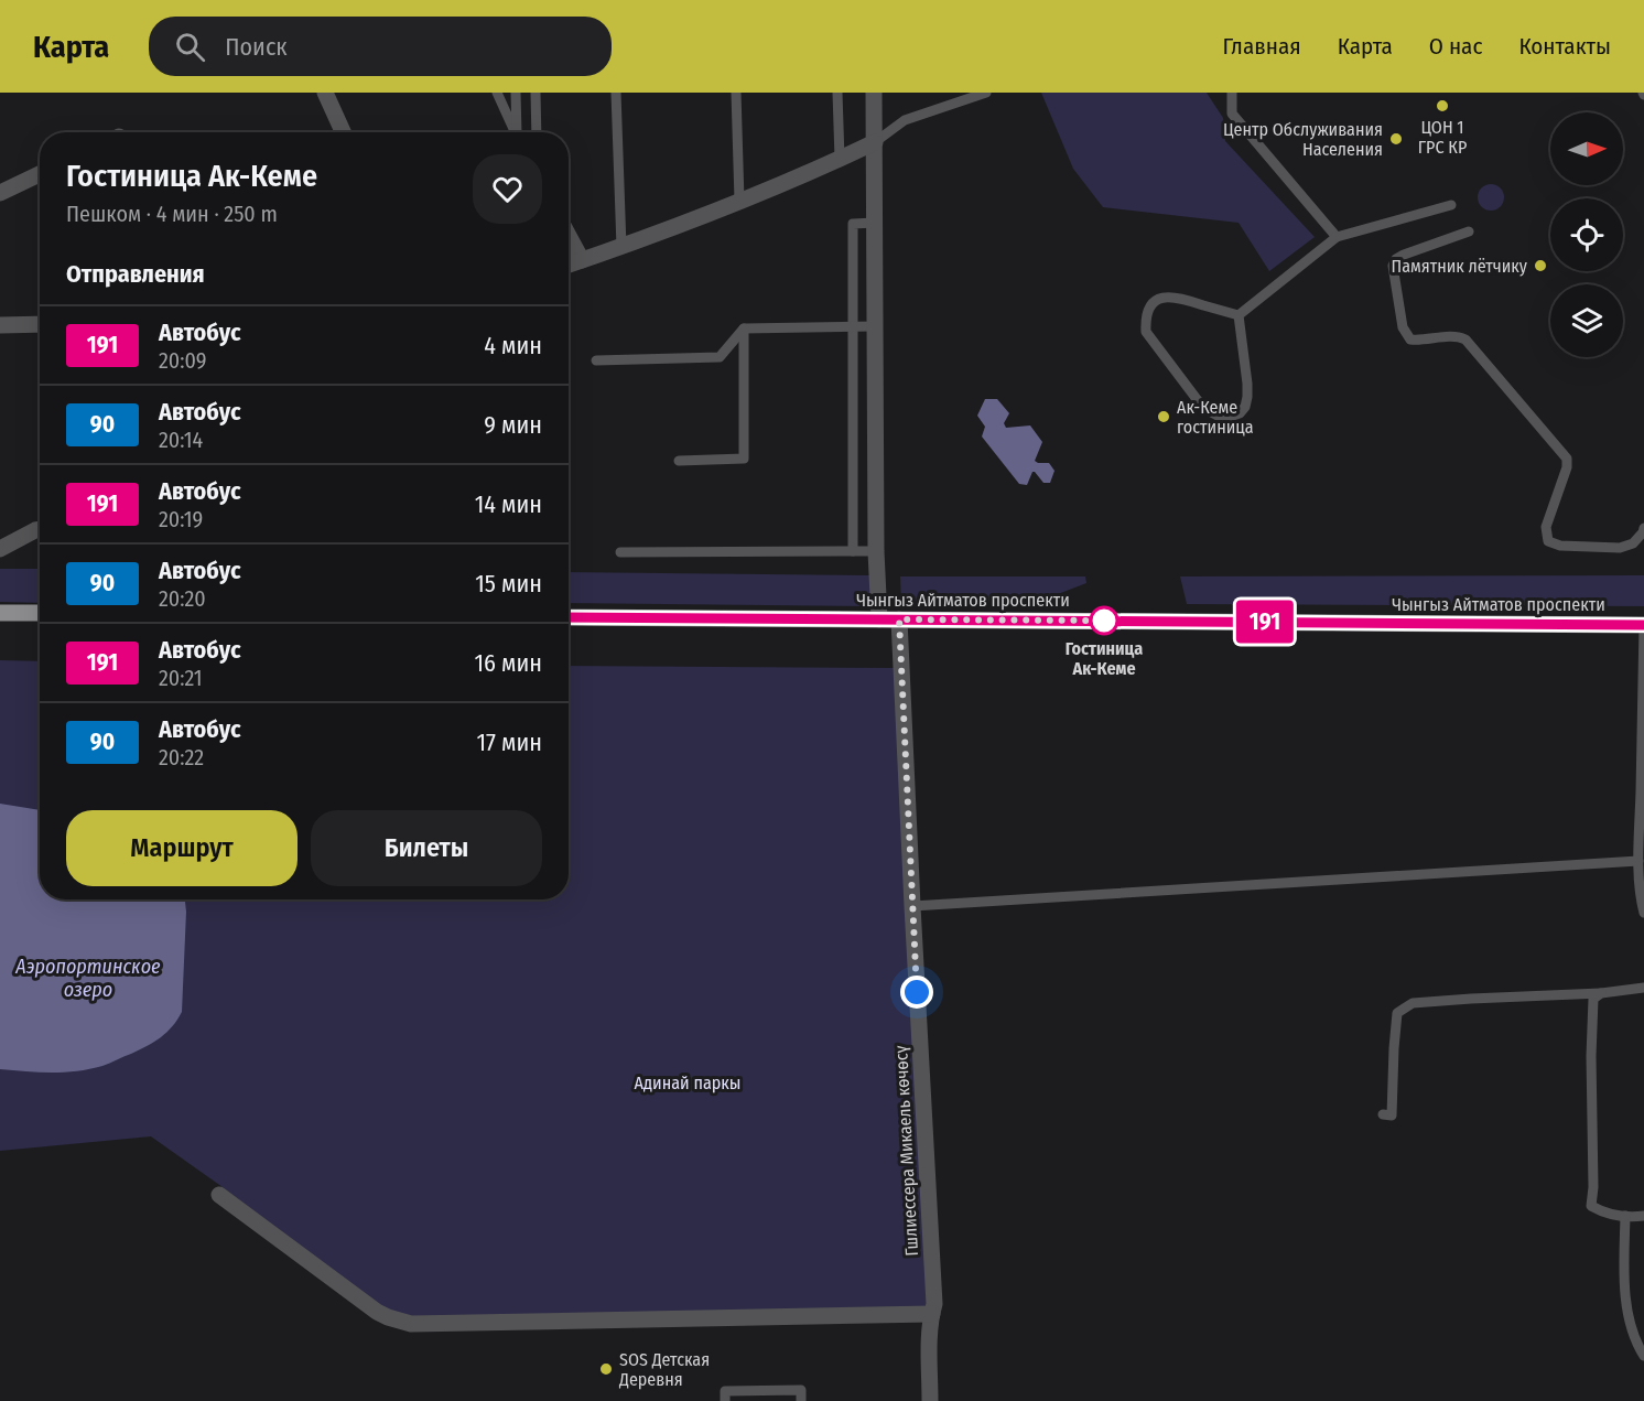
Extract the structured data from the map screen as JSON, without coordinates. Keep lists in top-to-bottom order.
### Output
{
  "streets": {
    "main road": ["Чынгыз Айтматов проспекти"],
    "street": ["Гшлиессера Микаель көчөсү"]
  },
  "crossings": [
    ["Чынгыз Айтматов проспекти", "Гшлиессера Микаель көчөсү"]
  ],
  "water": ["Аэропортинское озеро"],
  "parks": ["Адинай паркы"],
  "places": [
    "ЦОН 1 ГРС КР",
    "Центр Обслуживания Населения",
    "Памятник лётчику",
    "Ак-Кеме гостиница",
    "Гостиница Ак-Кеме",
    "SOS Детская Деревня"
  ],
  "lines": ["bus line 191"],
  "north": "right",
  "page": {
    "header": "Карта",
    "search": "Поиск",
    "nav": [
      "Главная",
      "Карта",
      "О нас",
      "Контакты"
    ],
    "on_map": "191",
    "heading": [
      ["Гостиница Ак-Кеме", "Пешком · 4 мин · 250 m"],
      "Отправления"
    ],
    "list": [
      {
        "mark": "191",
        "name": "Автобус",
        "note": "20:09",
        "value": "4 мин"
      },
      {
        "mark": "90",
        "name": "Автобус",
        "note": "20:14",
        "value": "9 мин"
      },
      {
        "mark": "191",
        "name": "Автобус",
        "note": "20:19",
        "value": "14 мин"
      },
      {
        "mark": "90",
        "name": "Автобус",
        "note": "20:20",
        "value": "15 мин"
      },
      {
        "mark": "191",
        "name": "Автобус",
        "note": "20:21",
        "value": "16 мин"
      },
      {
        "mark": "90",
        "name": "Автобус",
        "note": "20:22",
        "value": "17 мин"
      }
    ],
    "buttons": ["Маршрут", "Билеты"]
  }
}
